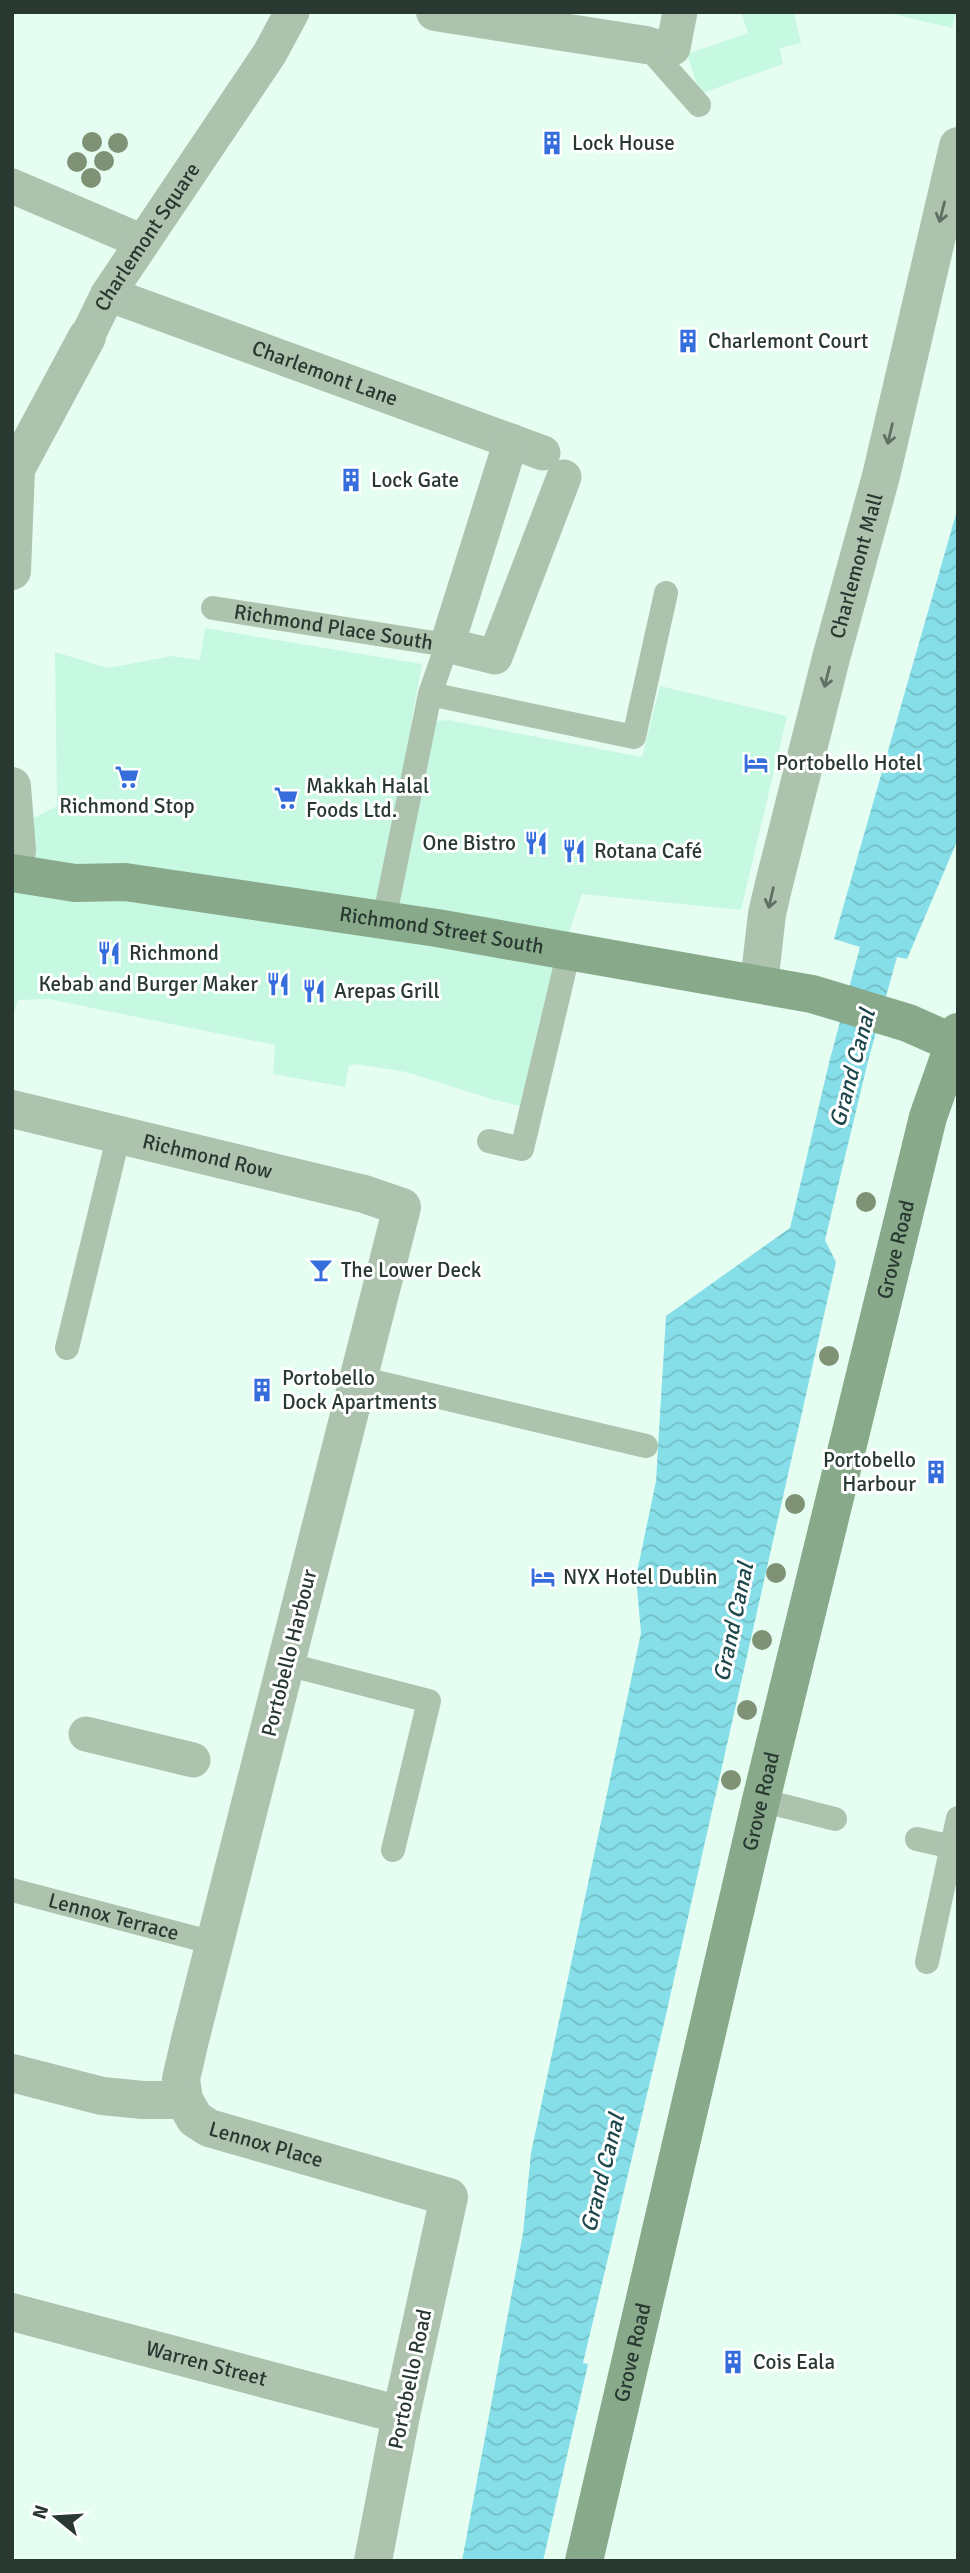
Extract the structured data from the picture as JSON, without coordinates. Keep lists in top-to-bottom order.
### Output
{
  "streets": {
    "main road": ["Richmond Street South", "Grove Road"],
    "street": [
      "Charlemont Square",
      "Charlemont Lane",
      "Charlemont Mall",
      "Richmond Row",
      "Portobello Harbour",
      "Lennox Place",
      "Warren Street",
      "Portobello Road"
    ],
    "lane": ["Richmond Place South", "Lennox Terrace"]
  },
  "crossings": [
    ["Charlemont Square", "Charlemont Lane"],
    ["Charlemont Lane", "Richmond Place South"],
    ["Charlemont Mall", "Richmond Street South"],
    ["Richmond Place South", "Richmond Street South"],
    ["Richmond Street South", "Grove Road"],
    ["Richmond Row", "Portobello Harbour"],
    ["Portobello Harbour", "Lennox Terrace"],
    ["Portobello Harbour", "Lennox Place"],
    ["Lennox Place", "Portobello Road"],
    ["Warren Street", "Portobello Road"]
  ],
  "one_way": ["Charlemont Mall"],
  "water": ["Grand Canal"],
  "places": {
    "building": [
      "Lock House",
      "Charlemont Court",
      "Lock Gate",
      "Portobello Dock Apartments",
      "Portobello Harbour",
      "Cois Eala"
    ],
    "hotel": ["Portobello Hotel", "NYX Hotel Dublin"],
    "supermarket": ["Richmond Stop", "Makkah Halal Foods Ltd."],
    "restaurant": [
      "One Bistro",
      "Rotana Café",
      "Richmond",
      "Kebab and Burger Maker",
      "Arepas Grill"
    ],
    "bar": ["The Lower Deck"]
  },
  "north": "left"
}
